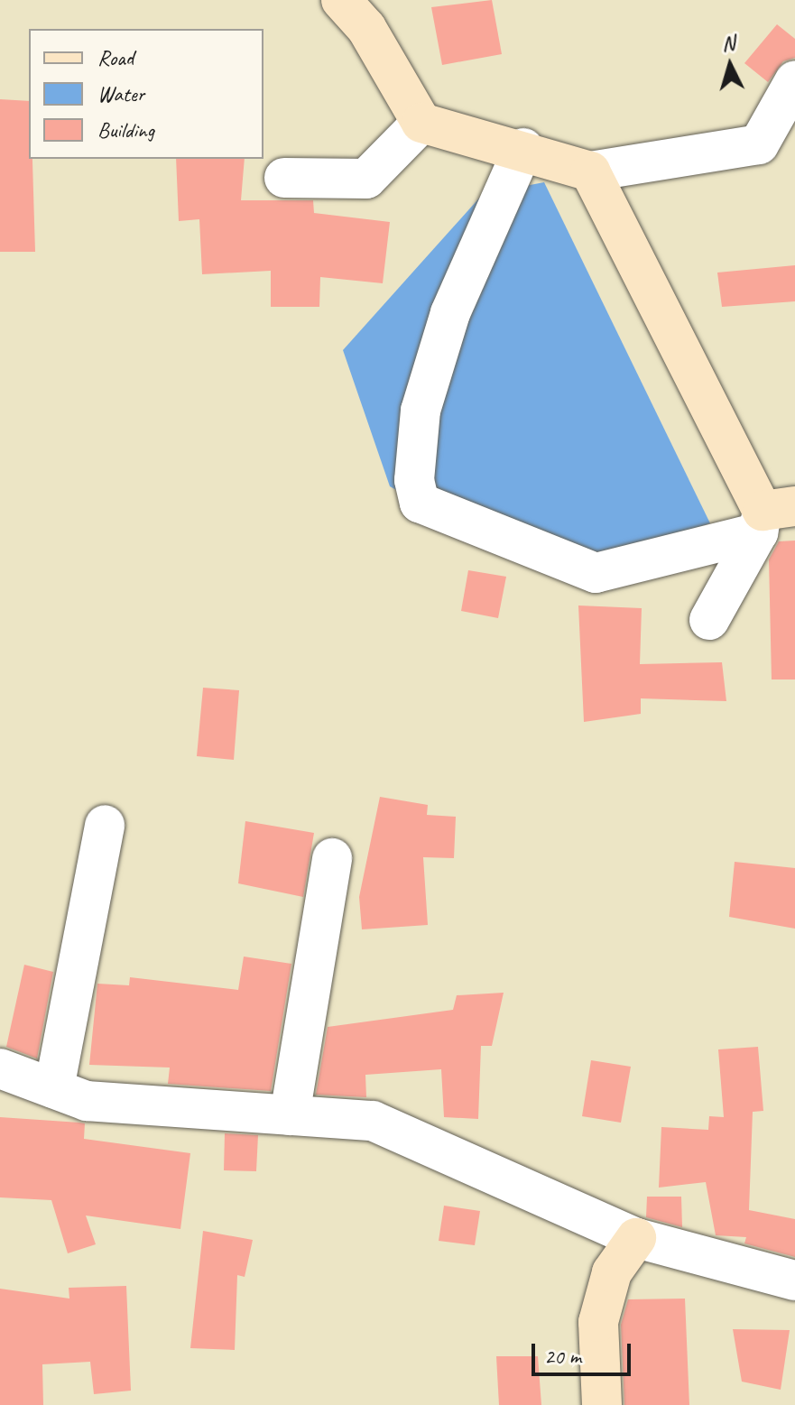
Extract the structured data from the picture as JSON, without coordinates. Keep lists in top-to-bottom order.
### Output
{
  "legend": ["Road", "Water", "Building"],
  "scale_bar": "20 m",
  "north": "top"
}
